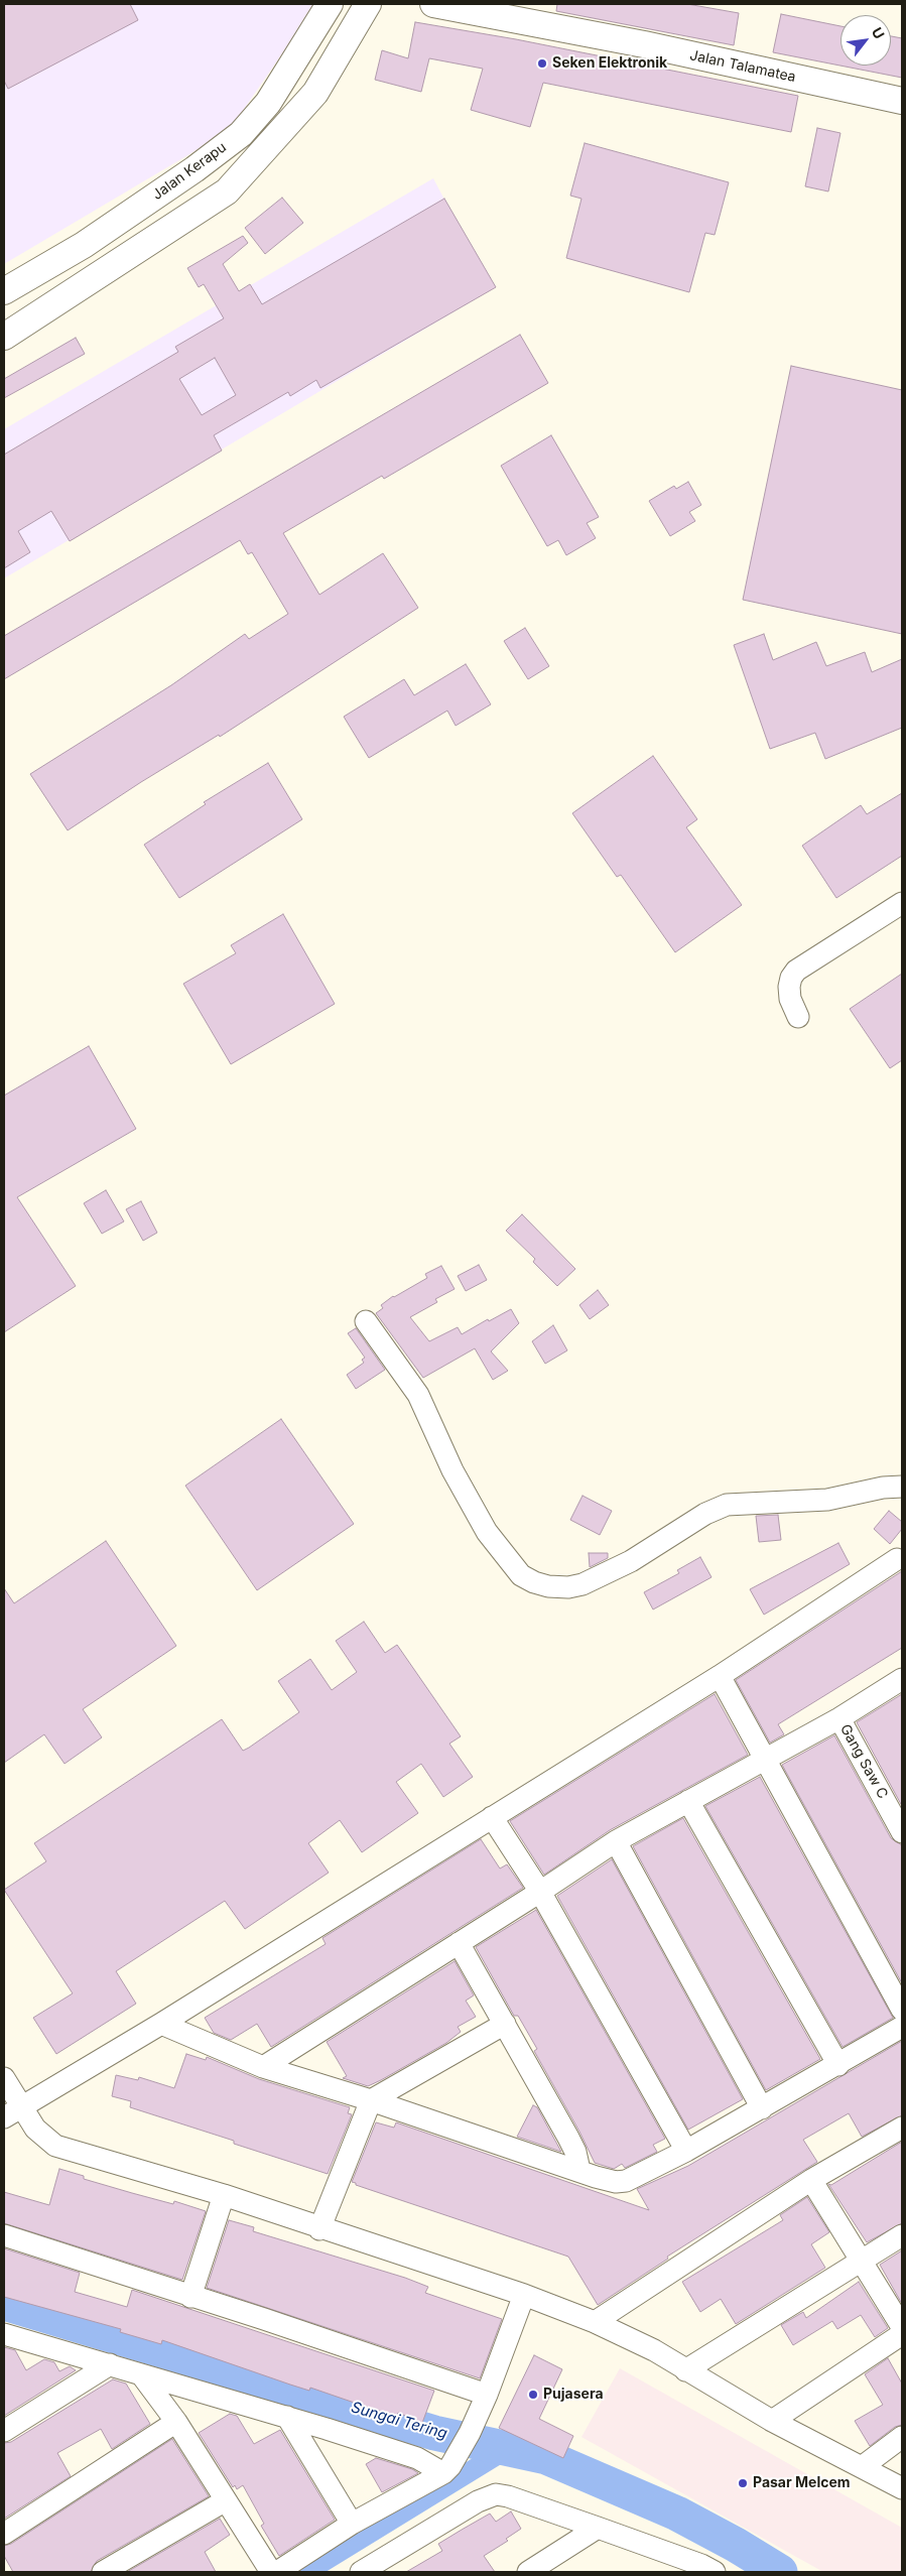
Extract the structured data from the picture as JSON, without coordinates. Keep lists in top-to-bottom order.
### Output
{
  "streets": {
    "street": ["Jalan Talamatea", "Jalan Kerapu", "Gang Saw C"]
  },
  "water": ["Sungai Tering"],
  "places": ["Seken Elektronik", "Pujasera", "Pasar Melcem"],
  "north": "top right"
}
